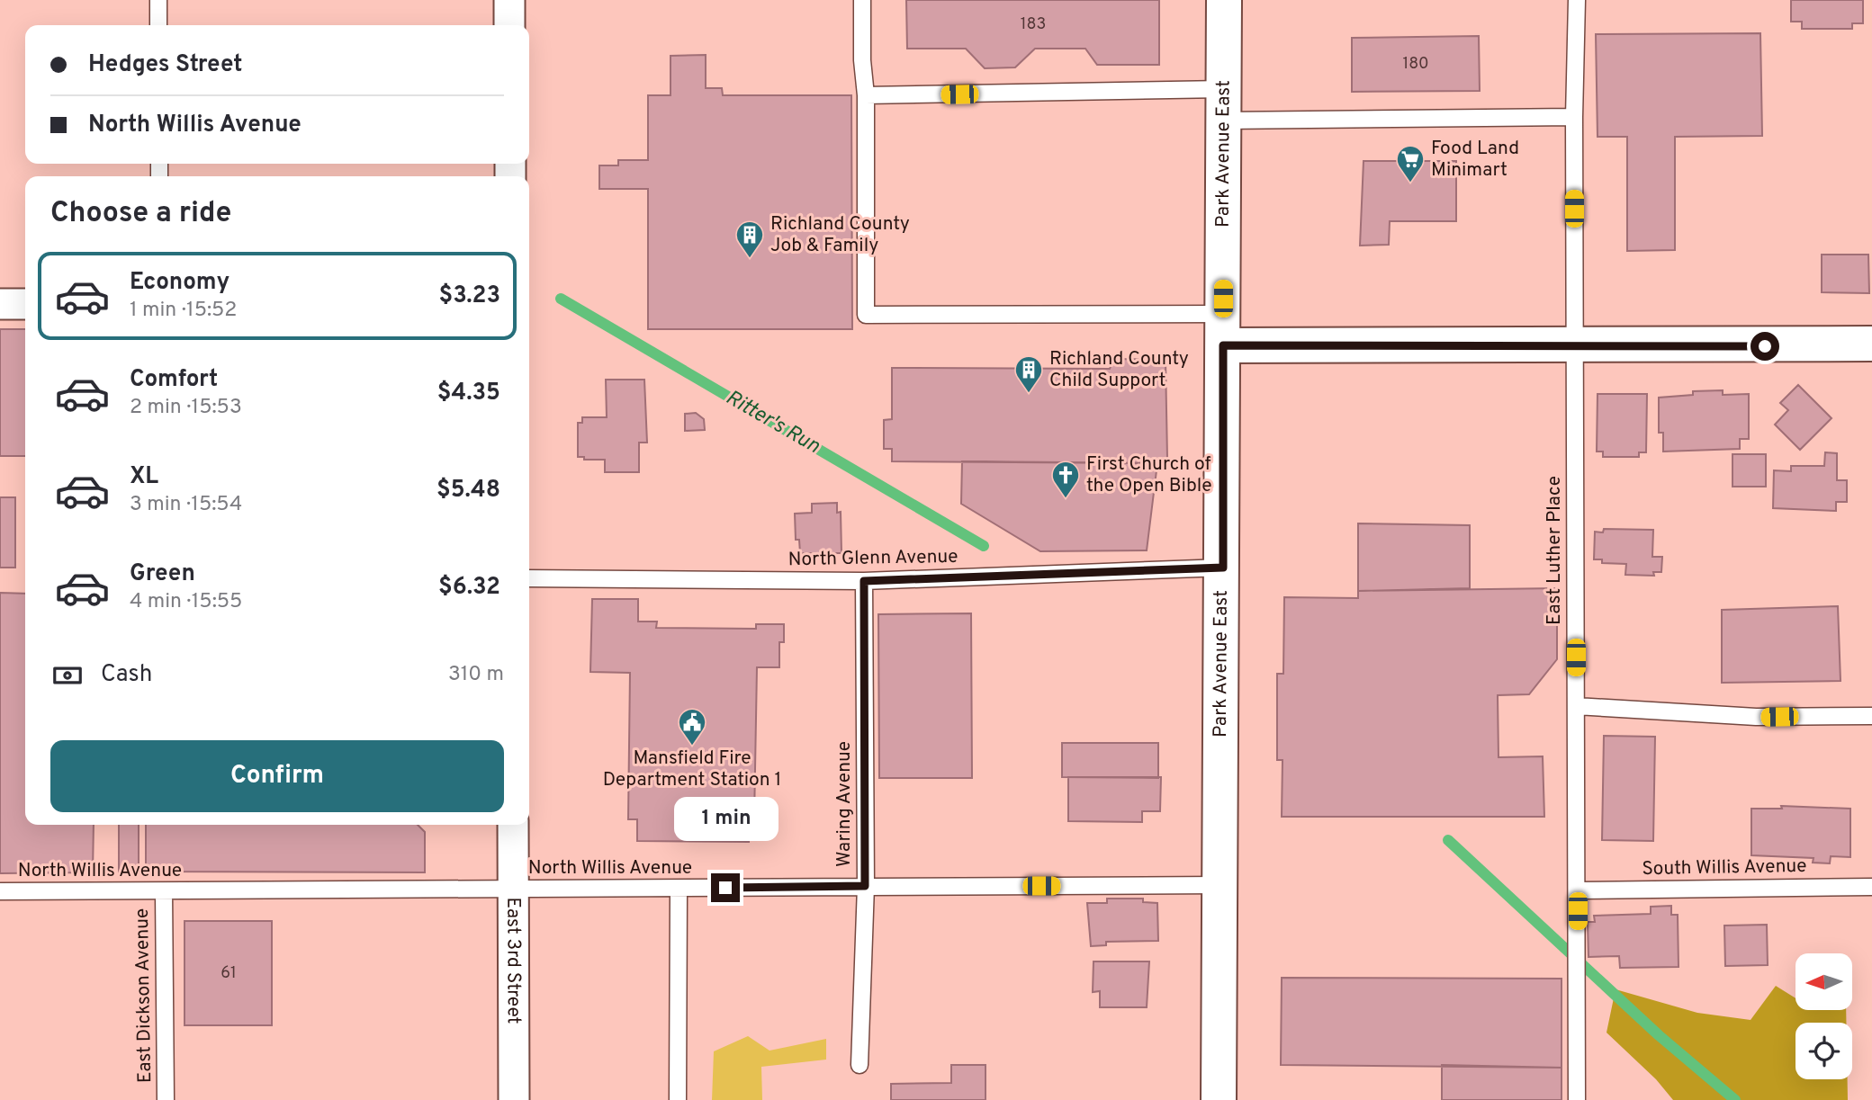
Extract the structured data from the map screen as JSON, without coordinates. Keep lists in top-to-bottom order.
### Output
{
  "streets": {
    "main road": ["Park Avenue East"],
    "street": ["East 3rd Street"],
    "lane": [
      "East Luther Place",
      "North Glenn Avenue",
      "Waring Avenue",
      "North Willis Avenue",
      "South Willis Avenue",
      "East Dickson Avenue"
    ]
  },
  "crossings": [
    ["Park Avenue East", "North Glenn Avenue"],
    ["Park Avenue East", "North Willis Avenue"],
    ["East Luther Place", "South Willis Avenue"],
    ["North Glenn Avenue", "Waring Avenue"],
    ["Waring Avenue", "North Willis Avenue"],
    ["North Willis Avenue", "East 3rd Street"],
    ["North Willis Avenue", "East Dickson Avenue"]
  ],
  "water": ["Ritter's Run"],
  "places": {
    "supermarket": ["Food Land Minimart"],
    "building": ["Richland County Job & Family", "Richland County Child Support"],
    "church": ["First Church of the Open Bible"],
    "public building": ["Mansfield Fire Department Station 1"]
  },
  "house_numbers": ["183", "180", "61"],
  "north": "left",
  "page": {
    "banner": ["Hedges Street", "North Willis Avenue"],
    "heading": "Choose a ride",
    "list": [
      {
        "name": "Economy",
        "note": "1 min · 15:52",
        "value": "$3.23"
      },
      {
        "name": "Comfort",
        "note": "2 min · 15:53",
        "value": "$4.35"
      },
      {
        "name": "XL",
        "note": "3 min · 15:54",
        "value": "$5.48"
      },
      {
        "name": "Green",
        "note": "4 min · 15:55",
        "value": "$6.32"
      }
    ],
    "pay": ["Cash", "310 m"],
    "buttons": "Confirm",
    "bubble": "1 min"
  }
}
